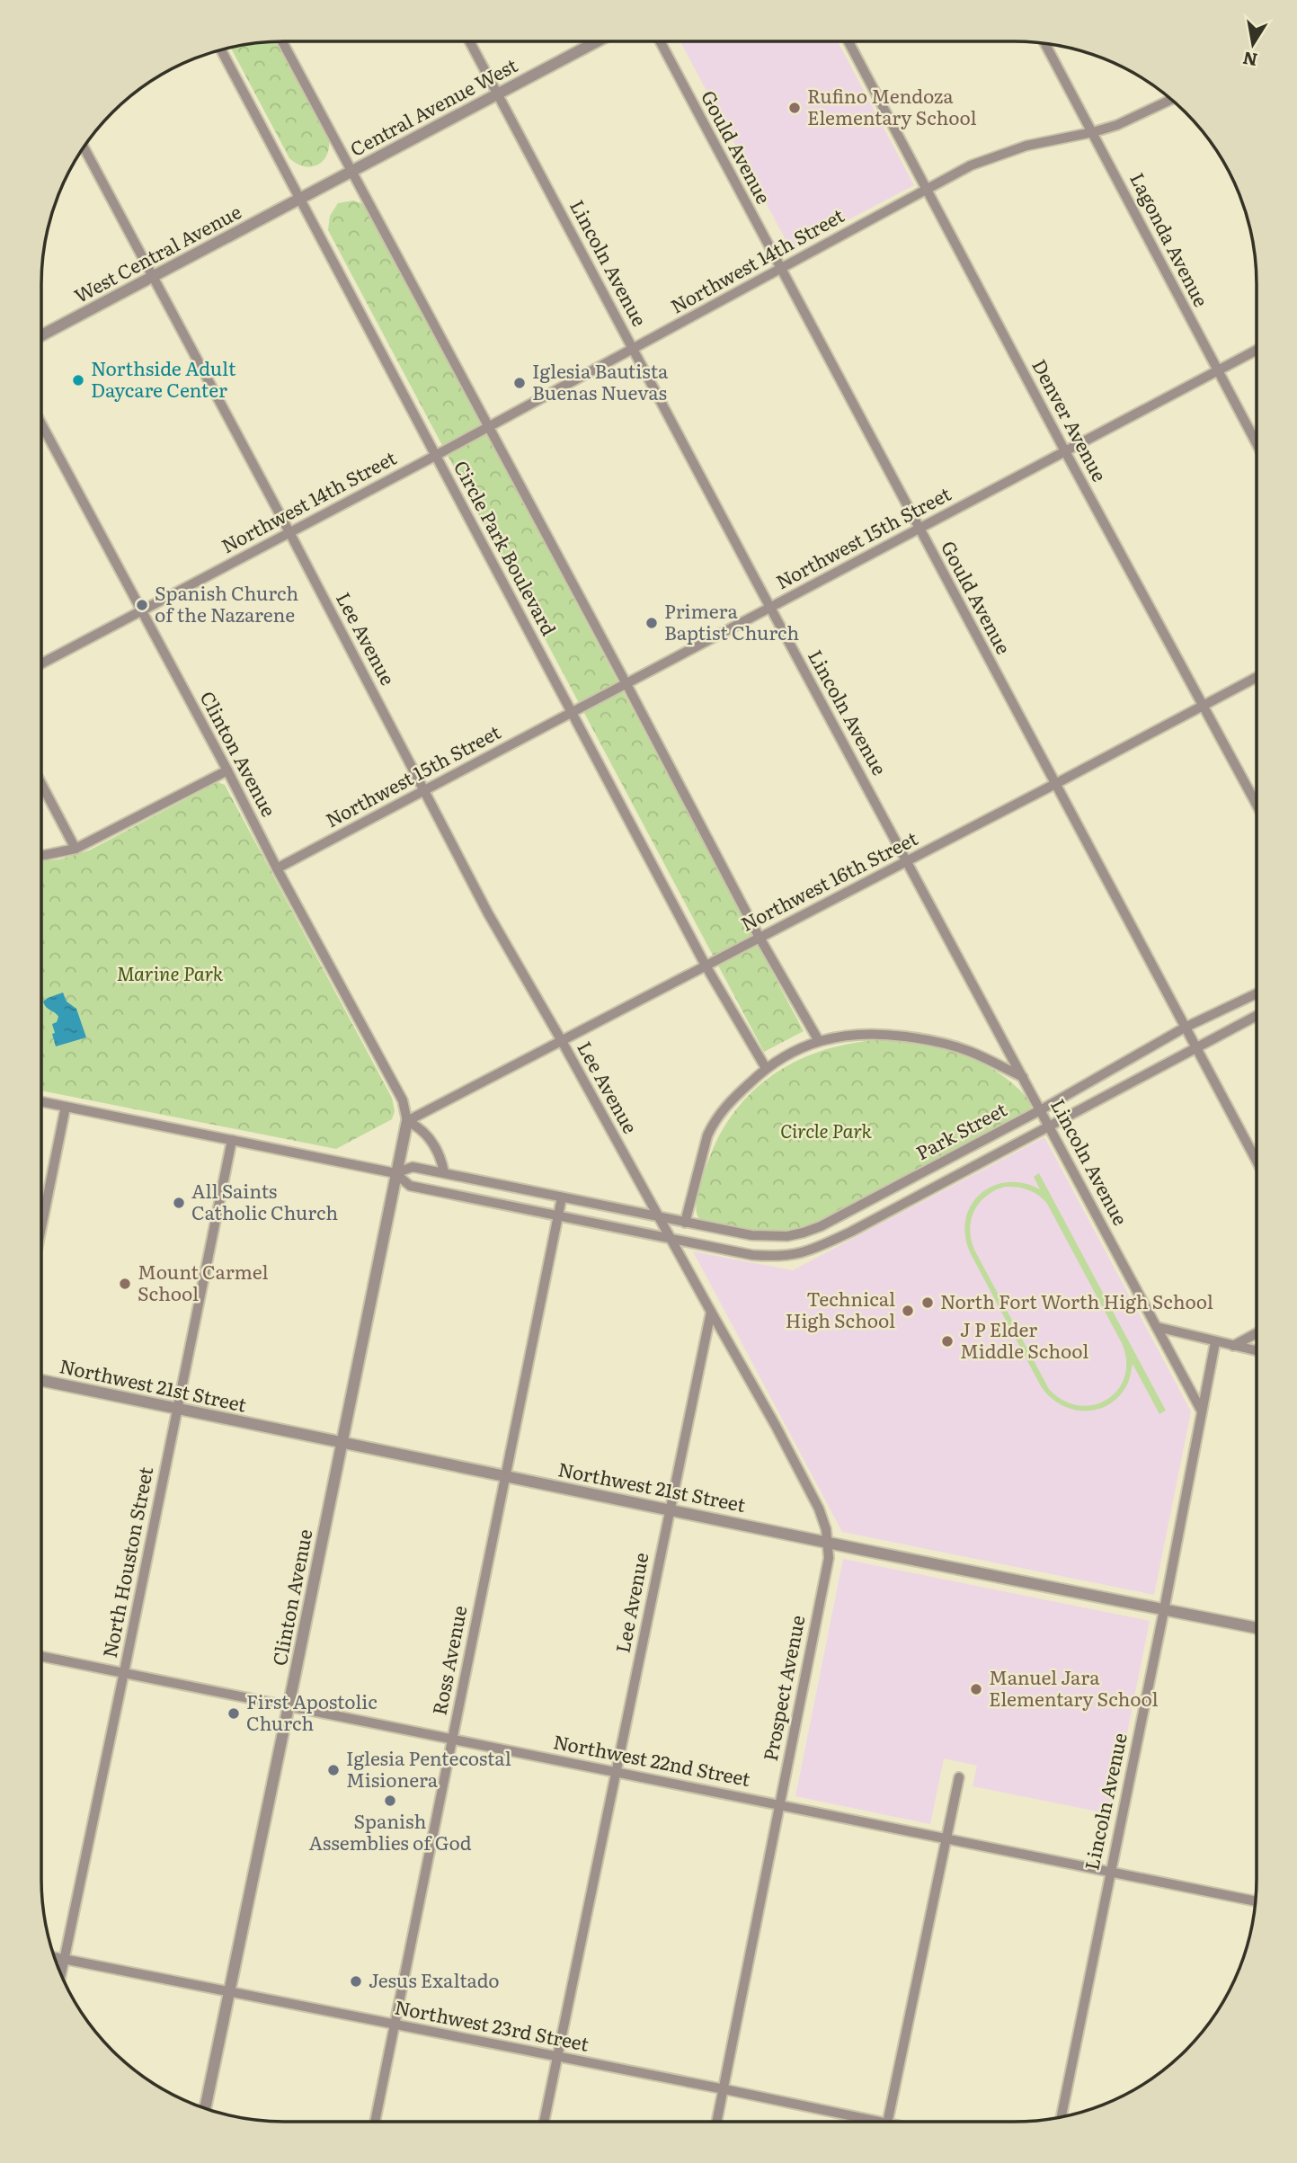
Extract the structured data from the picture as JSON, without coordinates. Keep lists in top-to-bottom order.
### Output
{
  "streets": {
    "street": [
      "Central Avenue West",
      "Gould Avenue",
      "Lagonda Avenue",
      "West Central Avenue",
      "Northwest 14th Street",
      "Lincoln Avenue",
      "Denver Avenue",
      "Northwest 15th Street",
      "Circle Park Boulevard",
      "Lee Avenue",
      "Clinton Avenue",
      "Northwest 16th Street",
      "Park Street",
      "Northwest 21st Street",
      "North Houston Street",
      "Ross Avenue",
      "Prospect Avenue",
      "Northwest 22nd Street",
      "Northwest 23rd Street"
    ]
  },
  "crossings": [
    ["Central Avenue West", "West Central Avenue"],
    ["Central Avenue West", "Lincoln Avenue"],
    ["Central Avenue West", "Circle Park Boulevard"],
    ["Gould Avenue", "Northwest 14th Street"],
    ["Gould Avenue", "Northwest 15th Street"],
    ["Gould Avenue", "Northwest 16th Street"],
    ["Gould Avenue", "Park Street"],
    ["Lagonda Avenue", "Northwest 14th Street"],
    ["Lagonda Avenue", "Northwest 15th Street"],
    ["West Central Avenue", "Circle Park Boulevard"],
    ["West Central Avenue", "Lee Avenue"],
    ["Northwest 14th Street", "Lincoln Avenue"],
    ["Northwest 14th Street", "Denver Avenue"],
    ["Northwest 14th Street", "Circle Park Boulevard"],
    ["Northwest 14th Street", "Lee Avenue"],
    ["Northwest 14th Street", "Clinton Avenue"],
    ["Lincoln Avenue", "Northwest 15th Street"],
    ["Lincoln Avenue", "Northwest 16th Street"],
    ["Lincoln Avenue", "Park Street"],
    ["Lincoln Avenue", "Northwest 21st Street"],
    ["Lincoln Avenue", "Northwest 22nd Street"],
    ["Denver Avenue", "Northwest 15th Street"],
    ["Denver Avenue", "Northwest 16th Street"],
    ["Northwest 15th Street", "Circle Park Boulevard"],
    ["Northwest 15th Street", "Lee Avenue"],
    ["Northwest 15th Street", "Clinton Avenue"],
    ["Circle Park Boulevard", "Northwest 16th Street"],
    ["Lee Avenue", "Northwest 16th Street"],
    ["Lee Avenue", "Park Street"],
    ["Lee Avenue", "Northwest 21st Street"],
    ["Lee Avenue", "Prospect Avenue"],
    ["Lee Avenue", "Northwest 22nd Street"],
    ["Lee Avenue", "Northwest 23rd Street"],
    ["Clinton Avenue", "Northwest 16th Street"],
    ["Clinton Avenue", "Park Street"],
    ["Clinton Avenue", "Northwest 21st Street"],
    ["Clinton Avenue", "Northwest 22nd Street"],
    ["Clinton Avenue", "Northwest 23rd Street"],
    ["Park Street", "Ross Avenue"],
    ["Northwest 21st Street", "North Houston Street"],
    ["Northwest 21st Street", "Ross Avenue"],
    ["Northwest 21st Street", "Prospect Avenue"],
    ["North Houston Street", "Northwest 22nd Street"],
    ["North Houston Street", "Northwest 23rd Street"],
    ["Ross Avenue", "Northwest 22nd Street"],
    ["Ross Avenue", "Northwest 23rd Street"],
    ["Prospect Avenue", "Northwest 22nd Street"],
    ["Prospect Avenue", "Northwest 23rd Street"]
  ],
  "parks": ["Marine Park", "Circle Park"],
  "places": [
    "Rufino Mendoza Elementary School",
    "Northside Adult Daycare Center",
    "Iglesia Bautista Buenas Nuevas",
    "Spanish Church of the Nazarene",
    "Primera Baptist Church",
    "All Saints Catholic Church",
    "Mount Carmel School",
    "North Fort Worth High School",
    "Technical High School",
    "J P Elder Middle School",
    "Manuel Jara Elementary School",
    "First Apostolic Church",
    "Iglesia Pentecostal Misionera",
    "Spanish Assemblies of God",
    "Jesus Exaltado"
  ],
  "north": "bottom"
}
